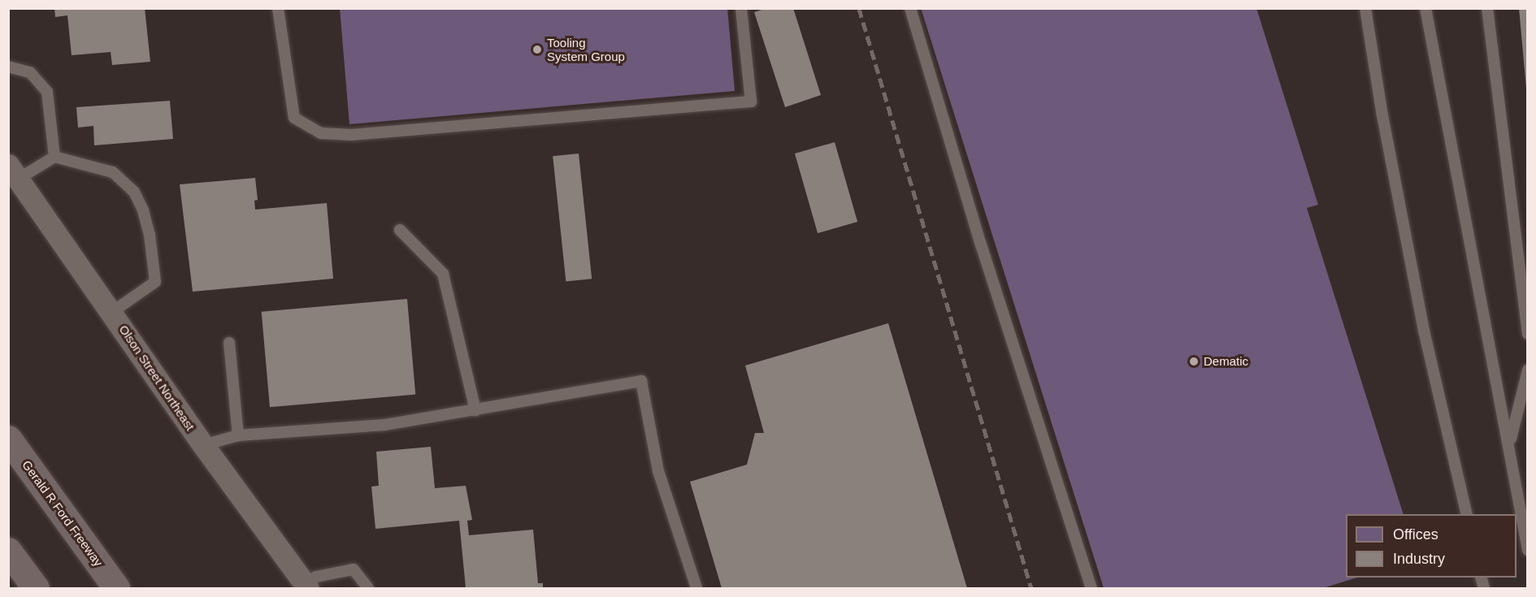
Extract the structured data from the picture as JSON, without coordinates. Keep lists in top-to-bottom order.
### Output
{
  "streets": {
    "highway": ["Gerald R Ford Freeway"],
    "street": ["Olson Street Northeast"]
  },
  "places": ["Tooling System Group", "Dematic"],
  "legend": ["Offices", "Industry"]
}
